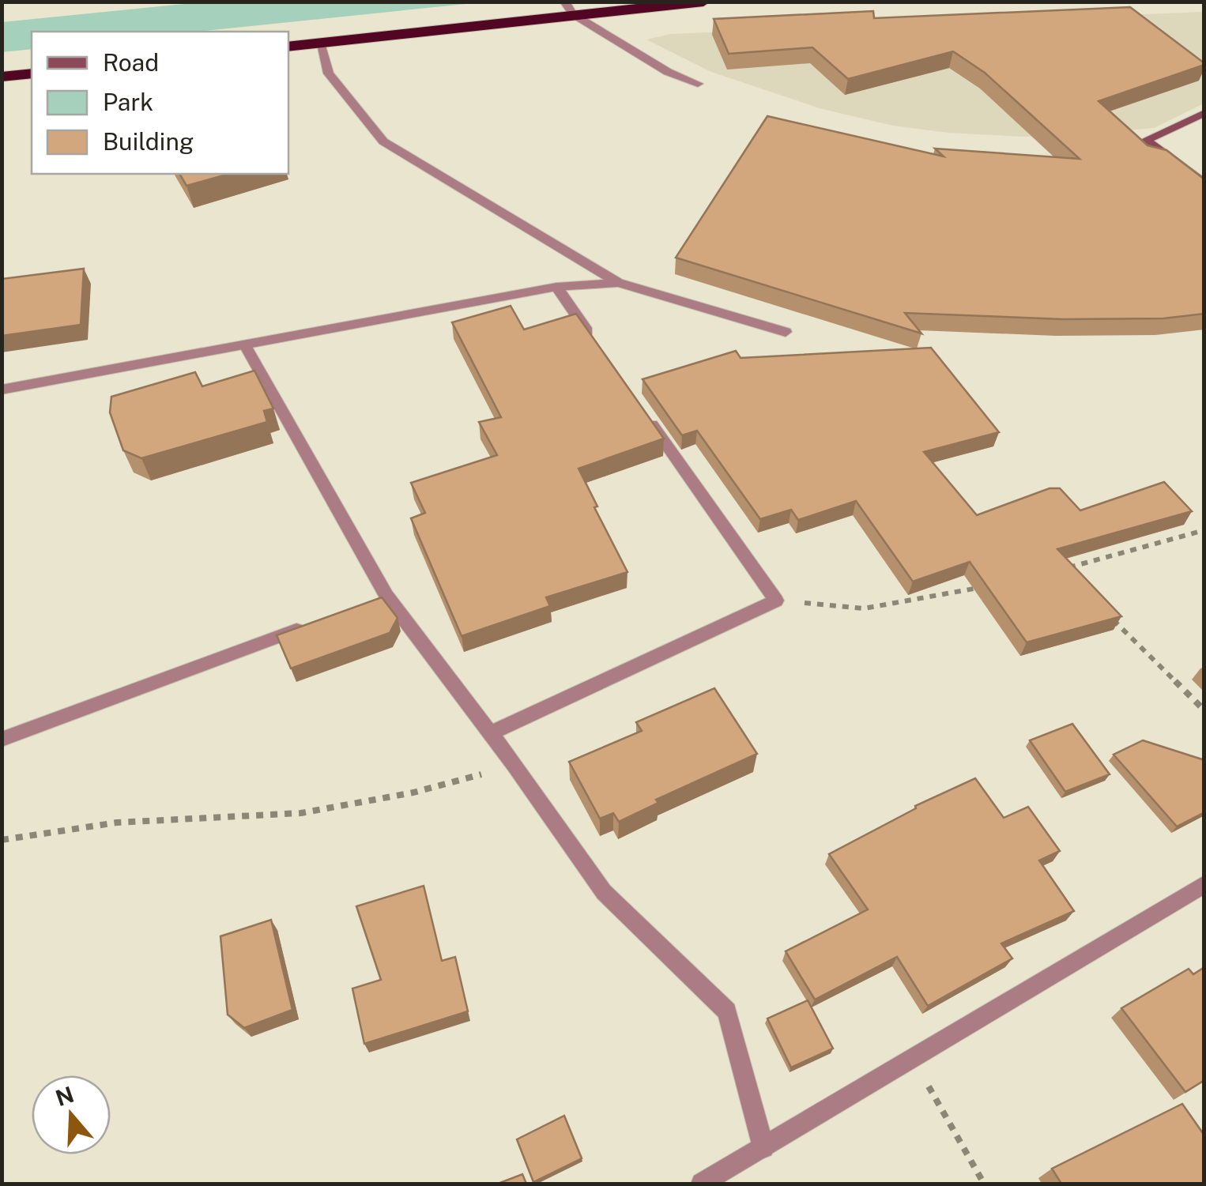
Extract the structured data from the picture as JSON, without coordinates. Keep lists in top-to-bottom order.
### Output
{
  "legend": ["Road", "Park", "Building"],
  "north": "top"
}
